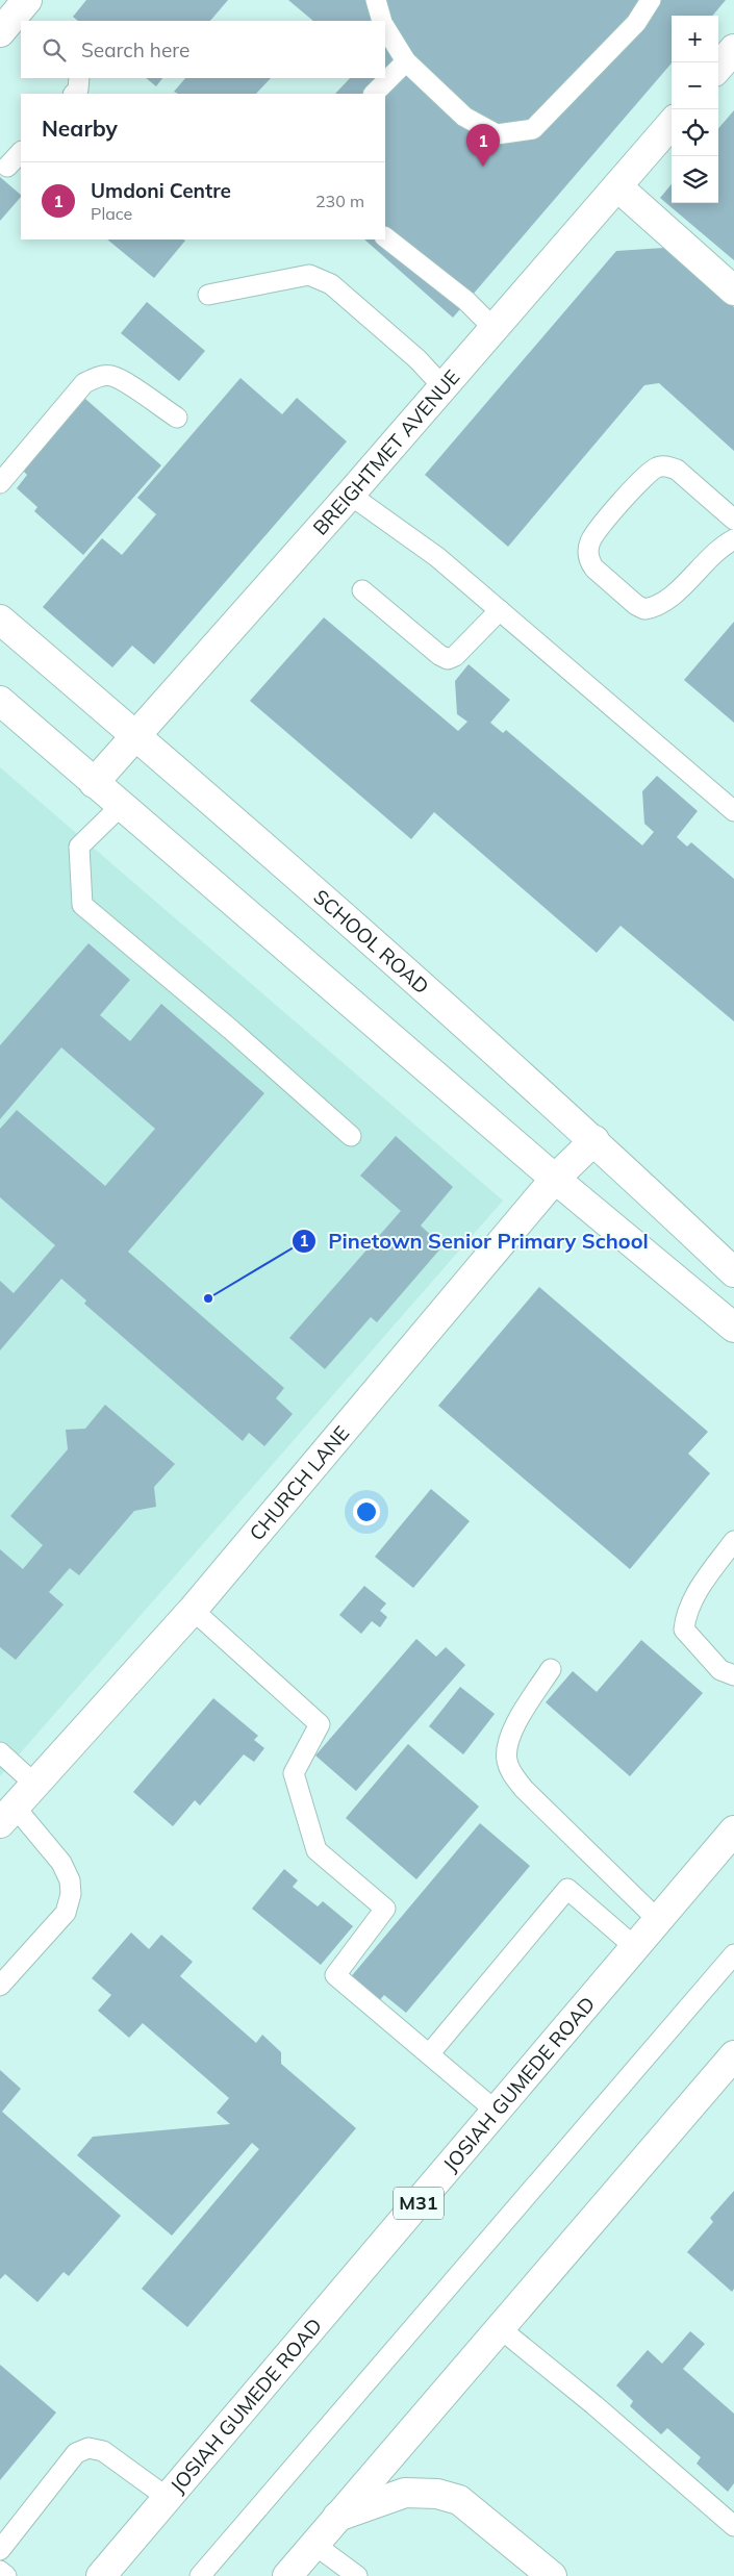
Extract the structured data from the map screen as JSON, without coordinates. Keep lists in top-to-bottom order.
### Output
{
  "streets": {
    "street": [
      "BREIGHTMET AVENUE",
      "SCHOOL ROAD",
      "CHURCH LANE",
      "JOSIAH GUMEDE ROAD",
      "M31"
    ]
  },
  "crossings": [
    ["BREIGHTMET AVENUE", "SCHOOL ROAD"],
    ["SCHOOL ROAD", "CHURCH LANE"]
  ],
  "places": ["Pinetown Senior Primary School"],
  "page": {
    "map_buttons": ["+", "−"],
    "search": "Search here",
    "heading": "Nearby",
    "pins": "1",
    "list": [
      {
        "mark": "1",
        "name": "Umdoni Centre",
        "note": "Place",
        "value": "230 m"
      }
    ]
  }
}
